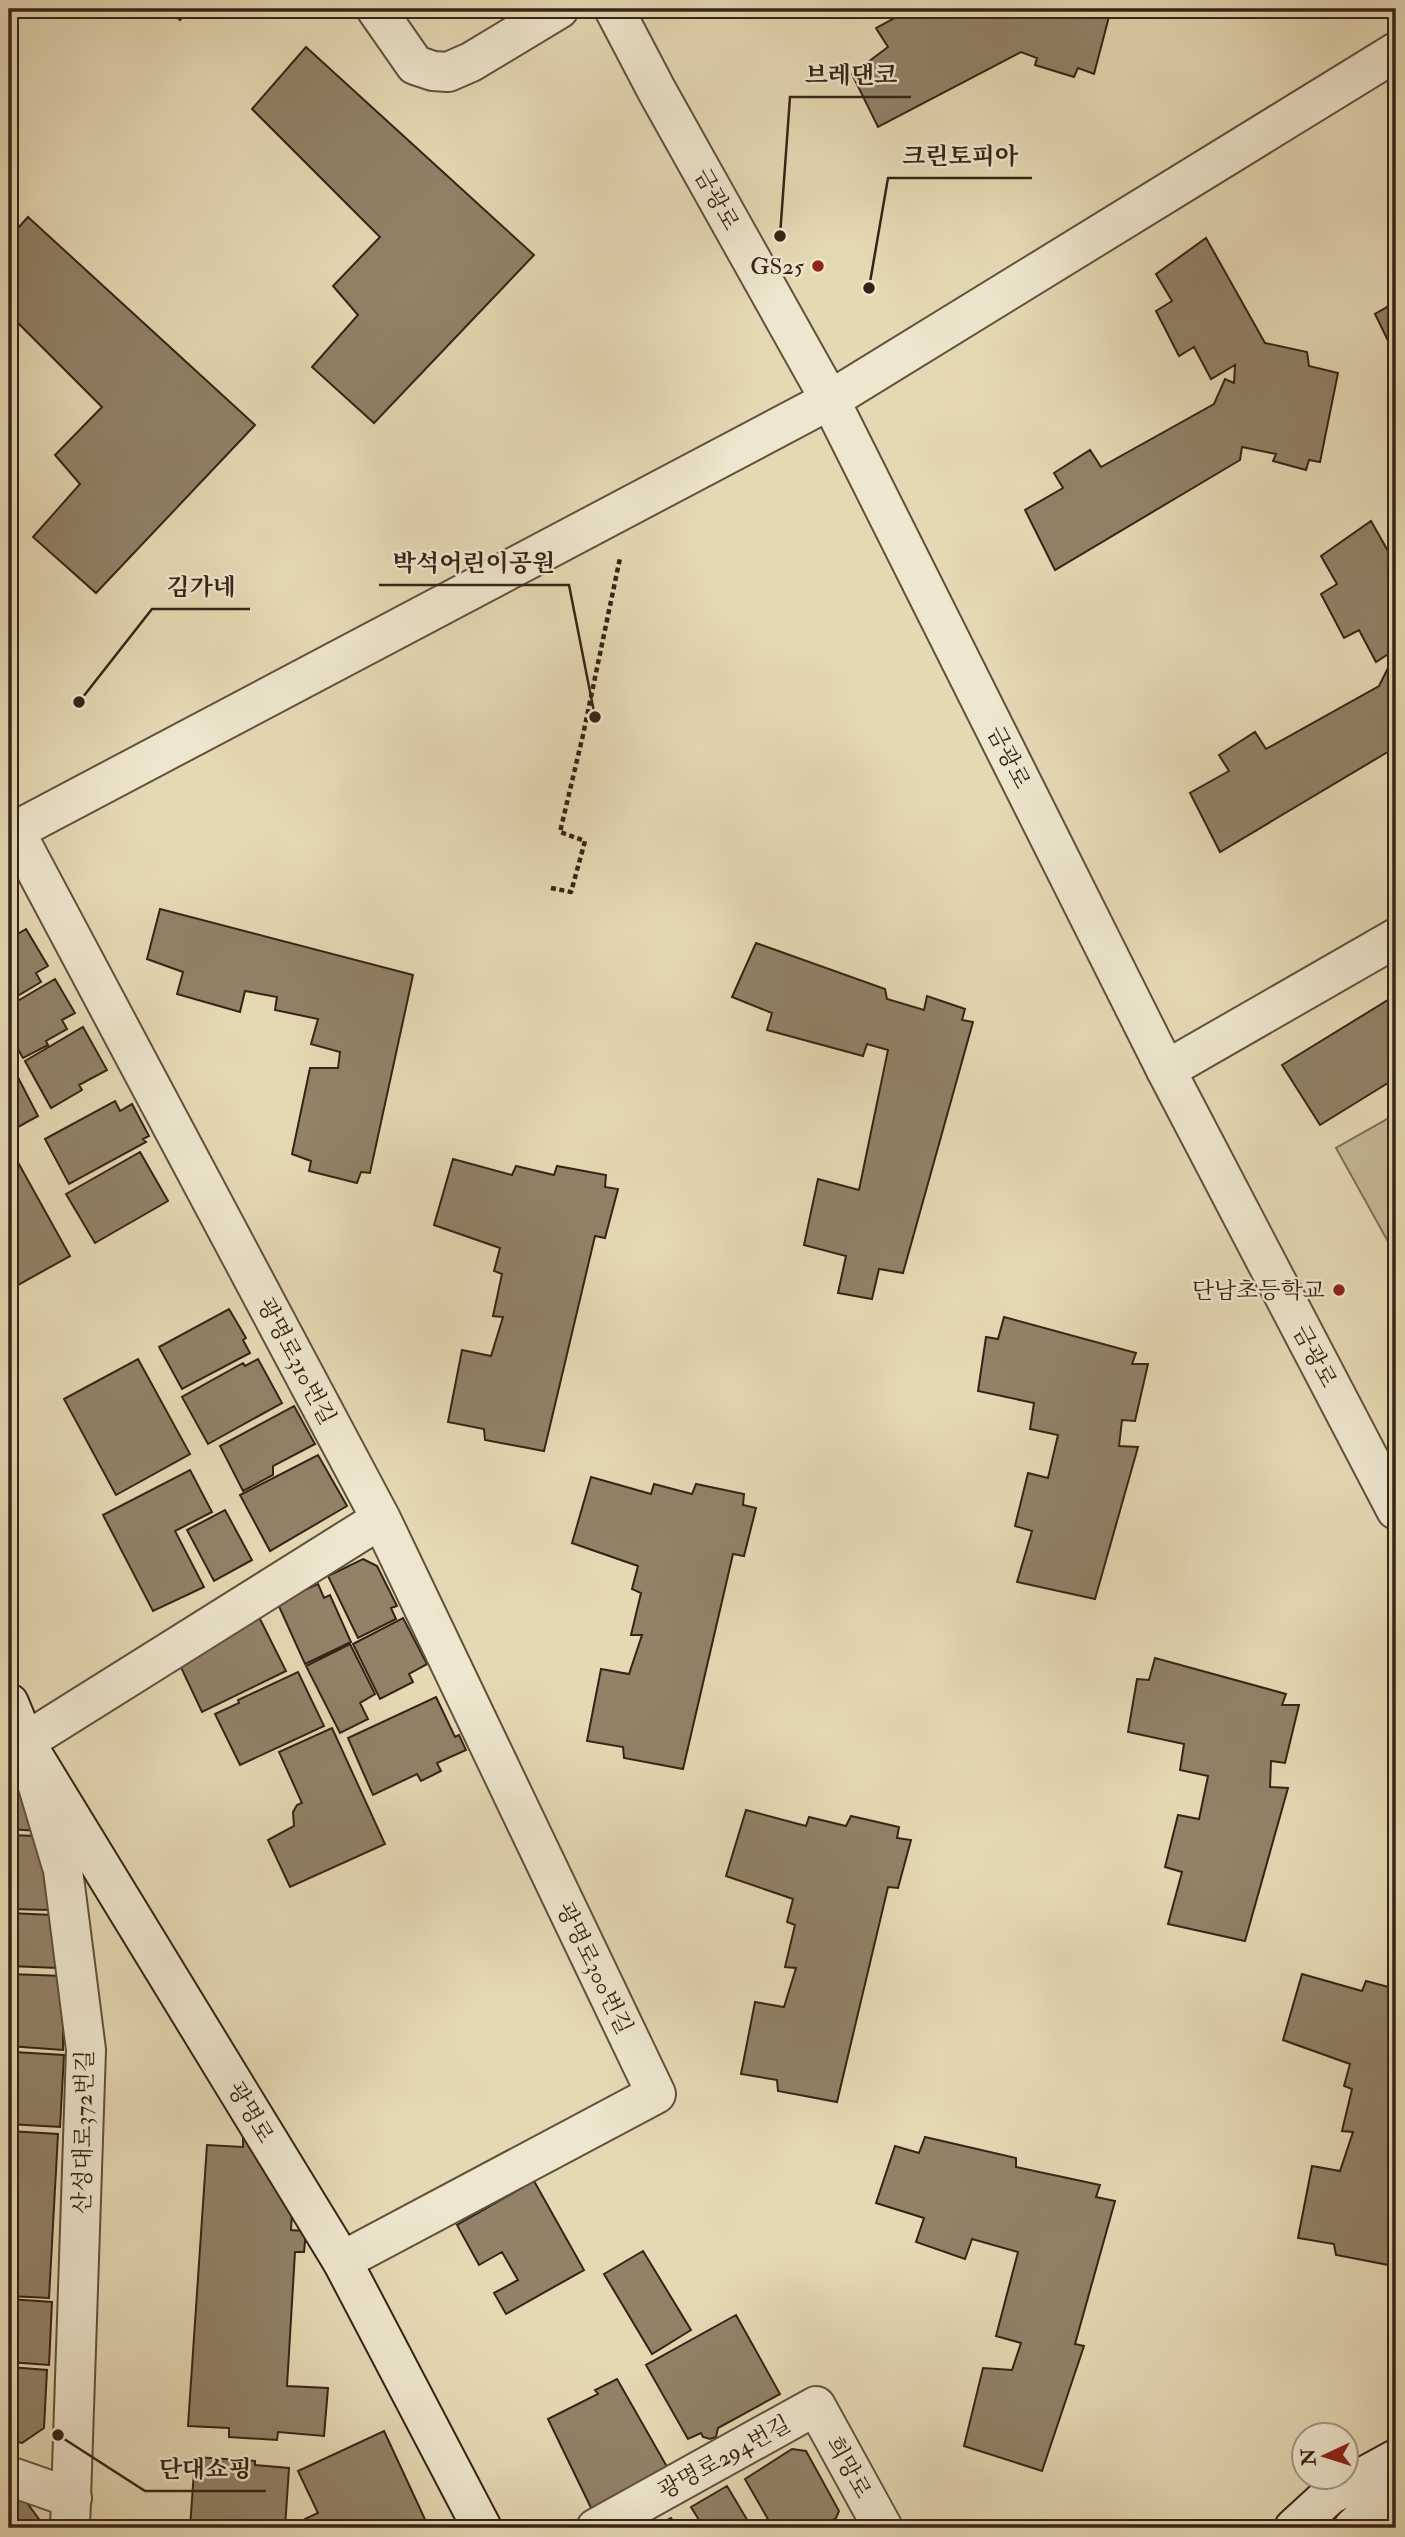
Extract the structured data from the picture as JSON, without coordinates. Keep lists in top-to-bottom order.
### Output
{
  "streets": {
    "street": [
      "금광로",
      "광명로310번길",
      "광명로300번길",
      "광명로",
      "산성대로372번길",
      "광명로294번길",
      "희망로"
    ]
  },
  "crossings": [
    ["광명로310번길", "광명로300번길"],
    ["광명로300번길", "광명로"],
    ["광명로", "산성대로372번길"],
    ["광명로294번길", "희망로"]
  ],
  "places": [
    "브레댄코",
    "GS25",
    "크린토피아",
    "김가네",
    "박석어린이공원",
    "단남초등학교",
    "단대쇼핑"
  ],
  "north": "left"
}
